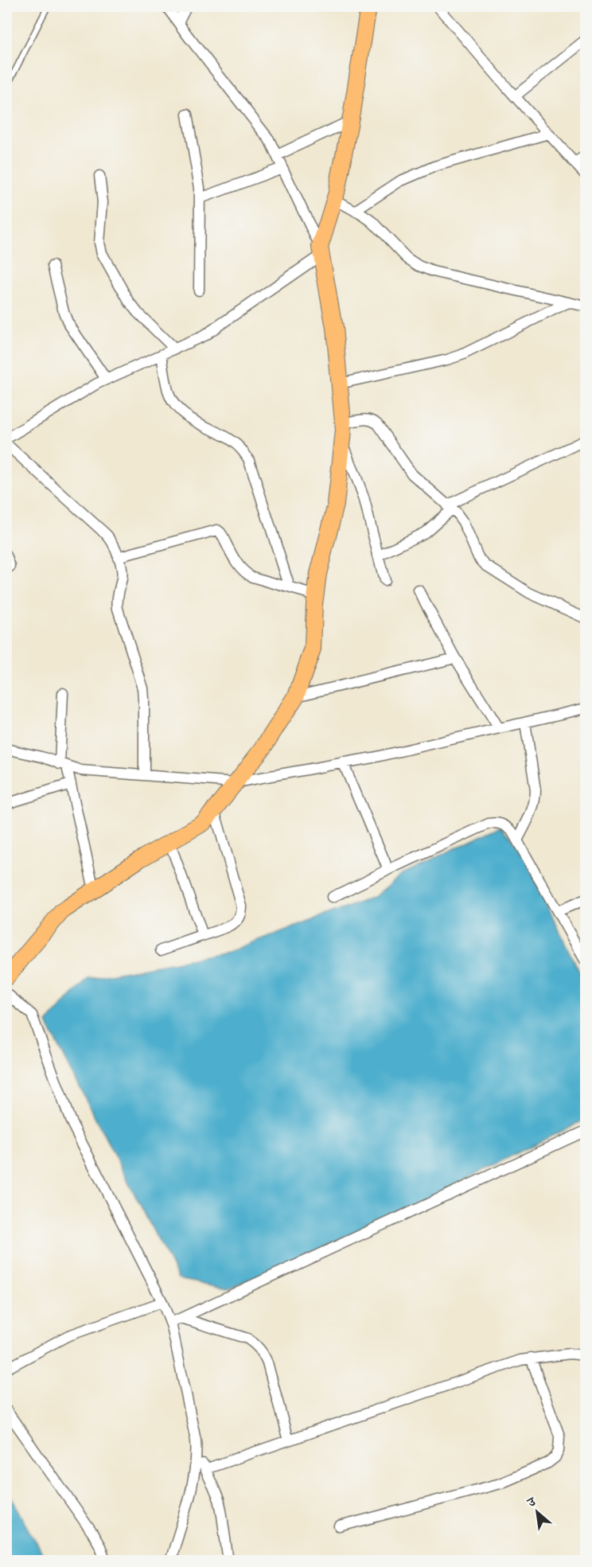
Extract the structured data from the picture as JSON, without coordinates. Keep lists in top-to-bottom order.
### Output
{
  "north": "top left"
}
